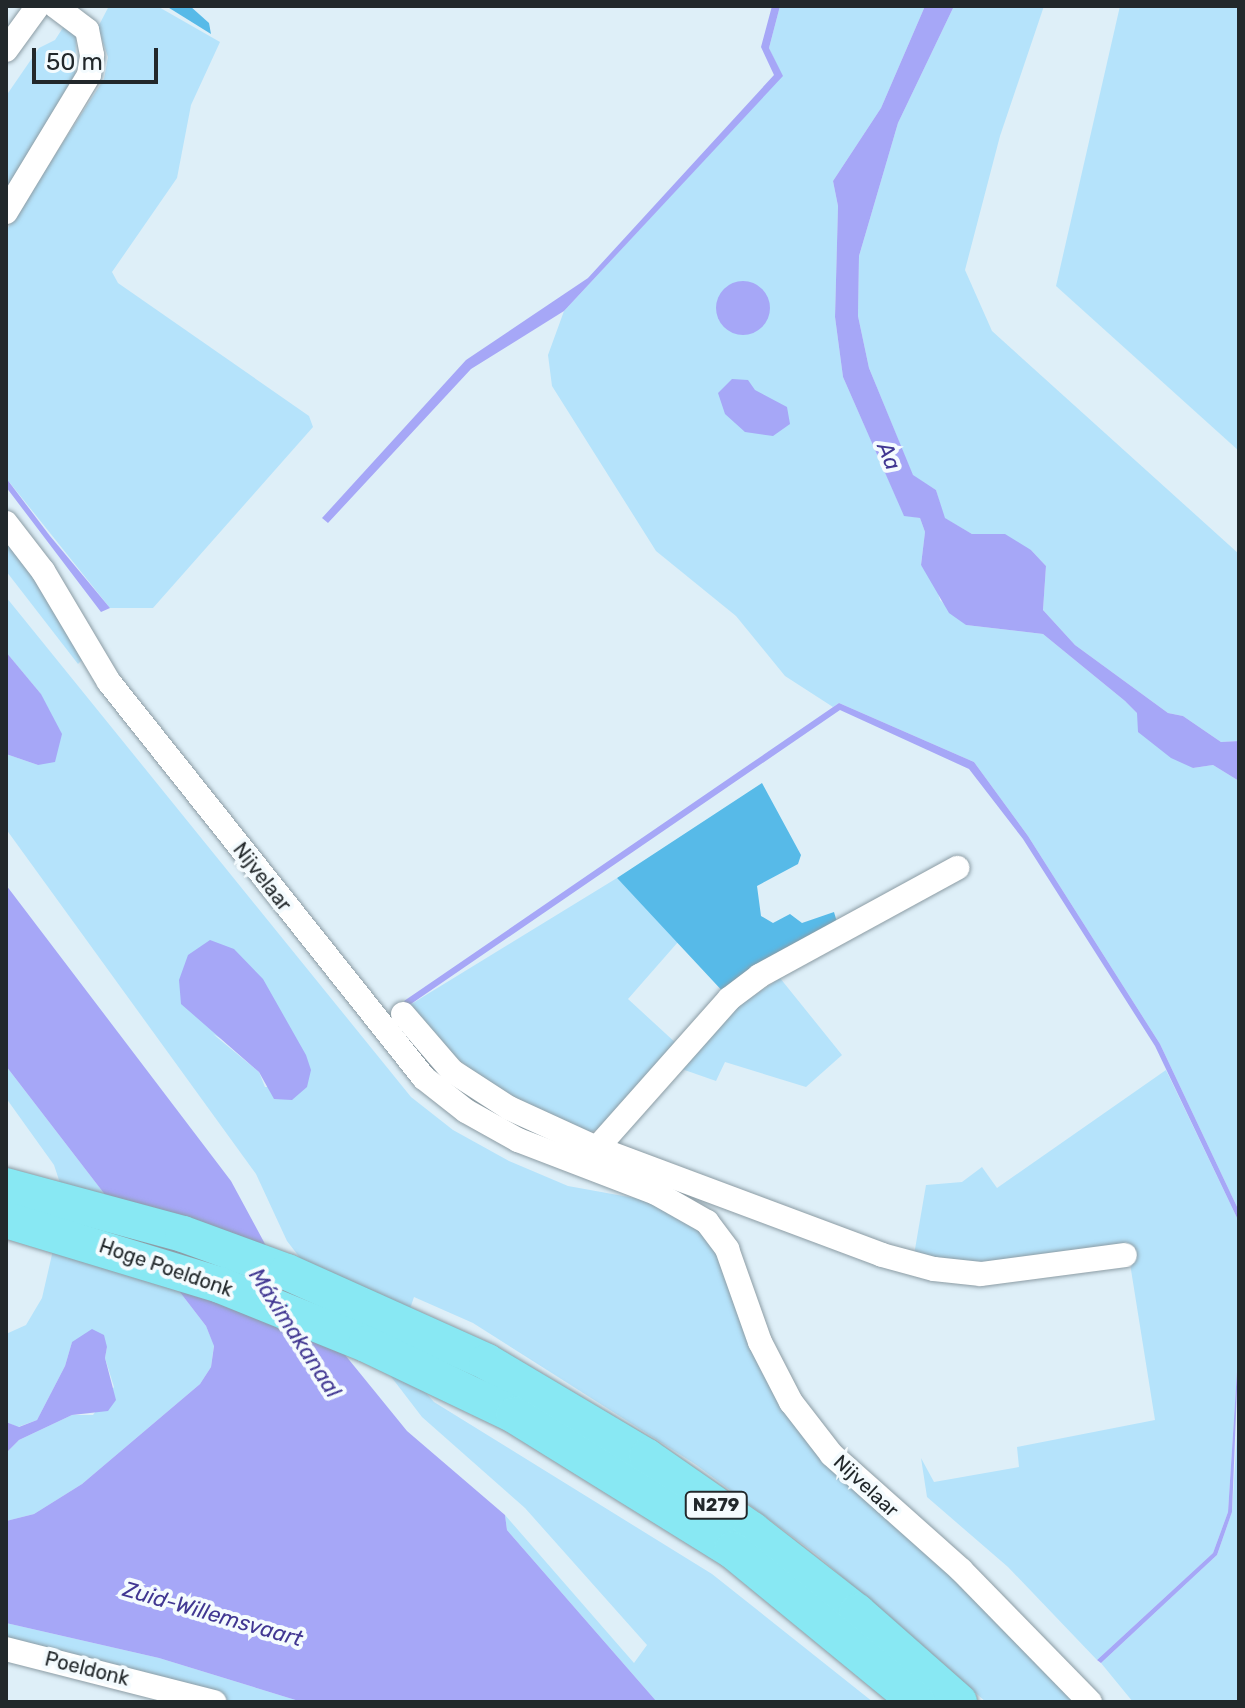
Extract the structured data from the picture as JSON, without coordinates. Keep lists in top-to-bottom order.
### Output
{
  "streets": {
    "highway": ["Hoge Poeldonk", "N279"],
    "street": ["Nijvelaar", "Poeldonk"]
  },
  "water": ["Aa", "Máximakanaal", "Zuid-Willemsvaart"],
  "scale_bar": "50 m"
}
